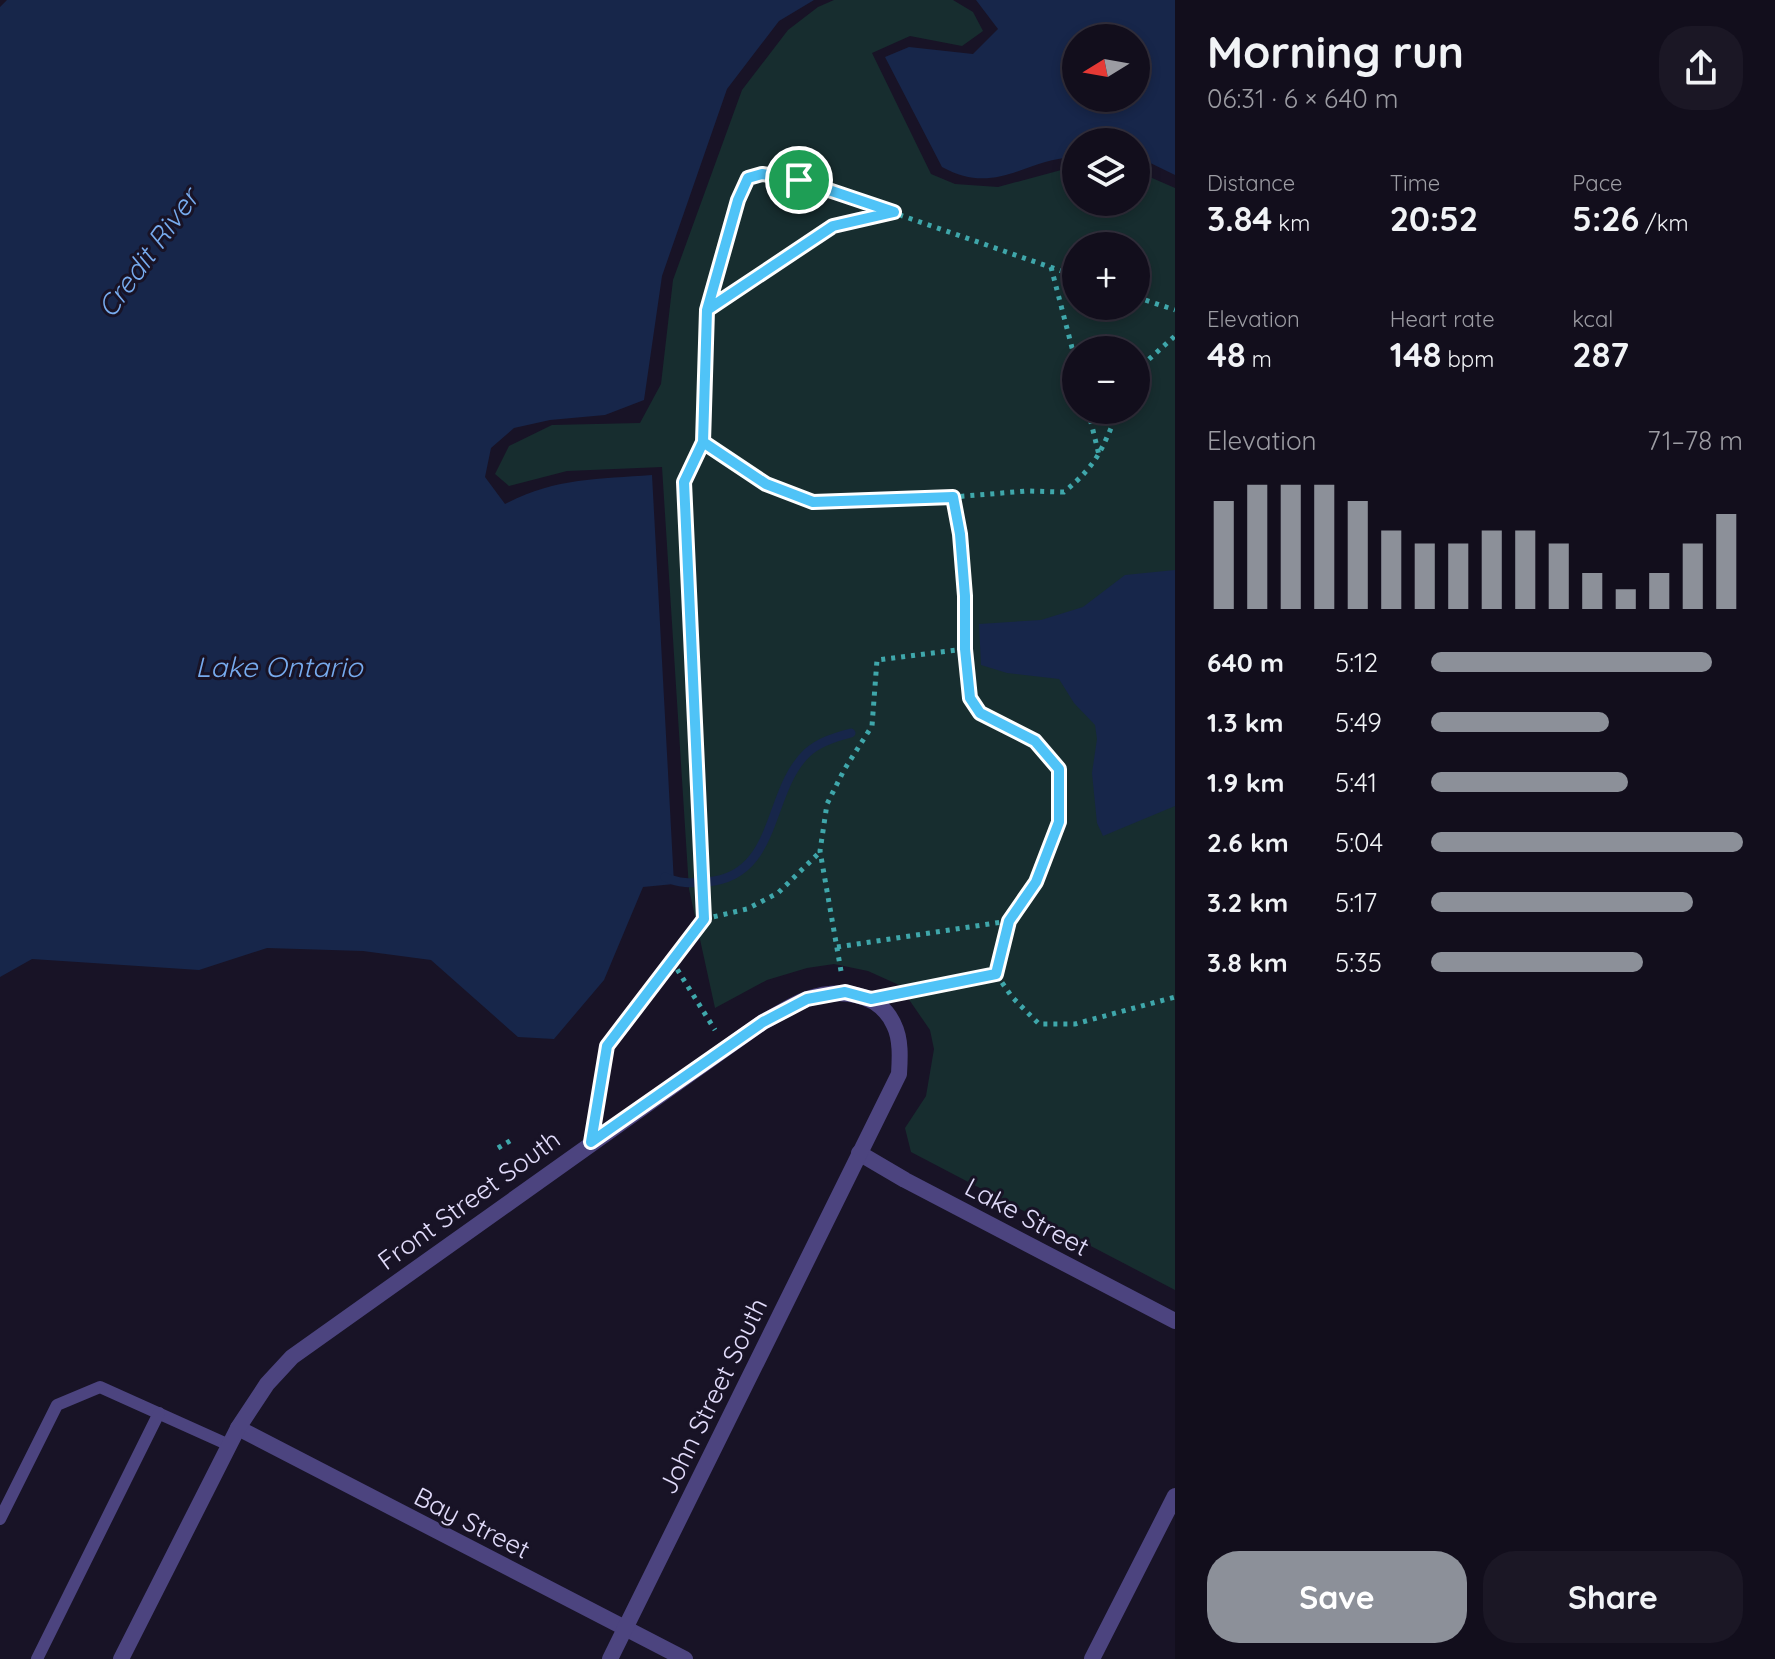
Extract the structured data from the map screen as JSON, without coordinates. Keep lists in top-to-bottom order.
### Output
{
  "streets": {
    "street": [
      "Front Street South",
      "Lake Street",
      "John Street South",
      "Bay Street"
    ]
  },
  "crossings": [
    ["Front Street South", "Bay Street"],
    ["Lake Street", "John Street South"],
    ["John Street South", "Bay Street"]
  ],
  "water": ["Credit River", "Lake Ontario"],
  "north": "left",
  "page": {
    "heading": ["Morning run", "06:31 · 6 × 640 m"],
    "map_buttons": ["+", "−"],
    "stats": [
      ["Distance", "3.84 km"],
      ["Time", "20:52"],
      ["Pace", "5:26 /km"],
      ["Elevation", "48 m"],
      ["Heart rate", "148 bpm"],
      ["kcal", "287"]
    ],
    "chart": ["Elevation", "71–78 m"],
    "list": [
      {
        "name": "640 m",
        "note": "5:12"
      },
      {
        "name": "1.3 km",
        "note": "5:49"
      },
      {
        "name": "1.9 km",
        "note": "5:41"
      },
      {
        "name": "2.6 km",
        "note": "5:04"
      },
      {
        "name": "3.2 km",
        "note": "5:17"
      },
      {
        "name": "3.8 km",
        "note": "5:35"
      }
    ],
    "buttons": ["Save", "Share"]
  }
}
